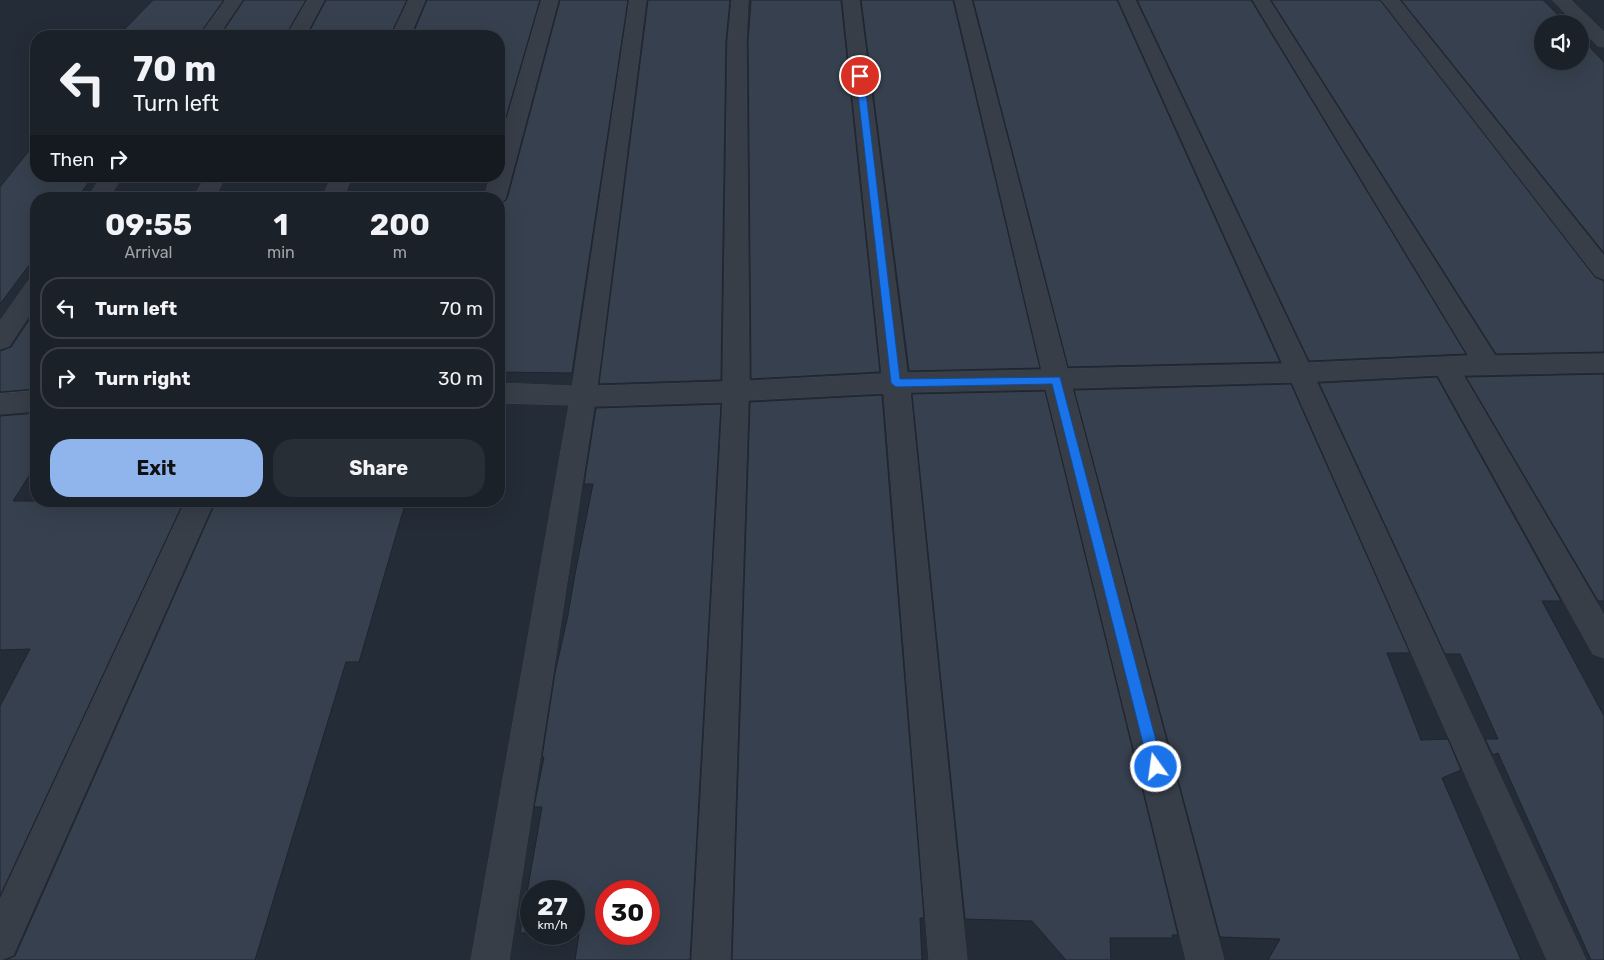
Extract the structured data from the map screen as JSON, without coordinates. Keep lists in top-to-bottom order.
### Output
{
  "page": {
    "turn": ["70 m", "Turn left"],
    "then": "Then",
    "eta": [
      "09:55",
      "Arrival",
      "1",
      "min",
      "200",
      "m"
    ],
    "list": [
      {
        "name": "Turn left",
        "value": "70 m"
      },
      {
        "name": "Turn right",
        "value": "30 m"
      }
    ],
    "buttons": ["Exit", "Share"],
    "speed": "27 km/h",
    "limit": "30"
  }
}
